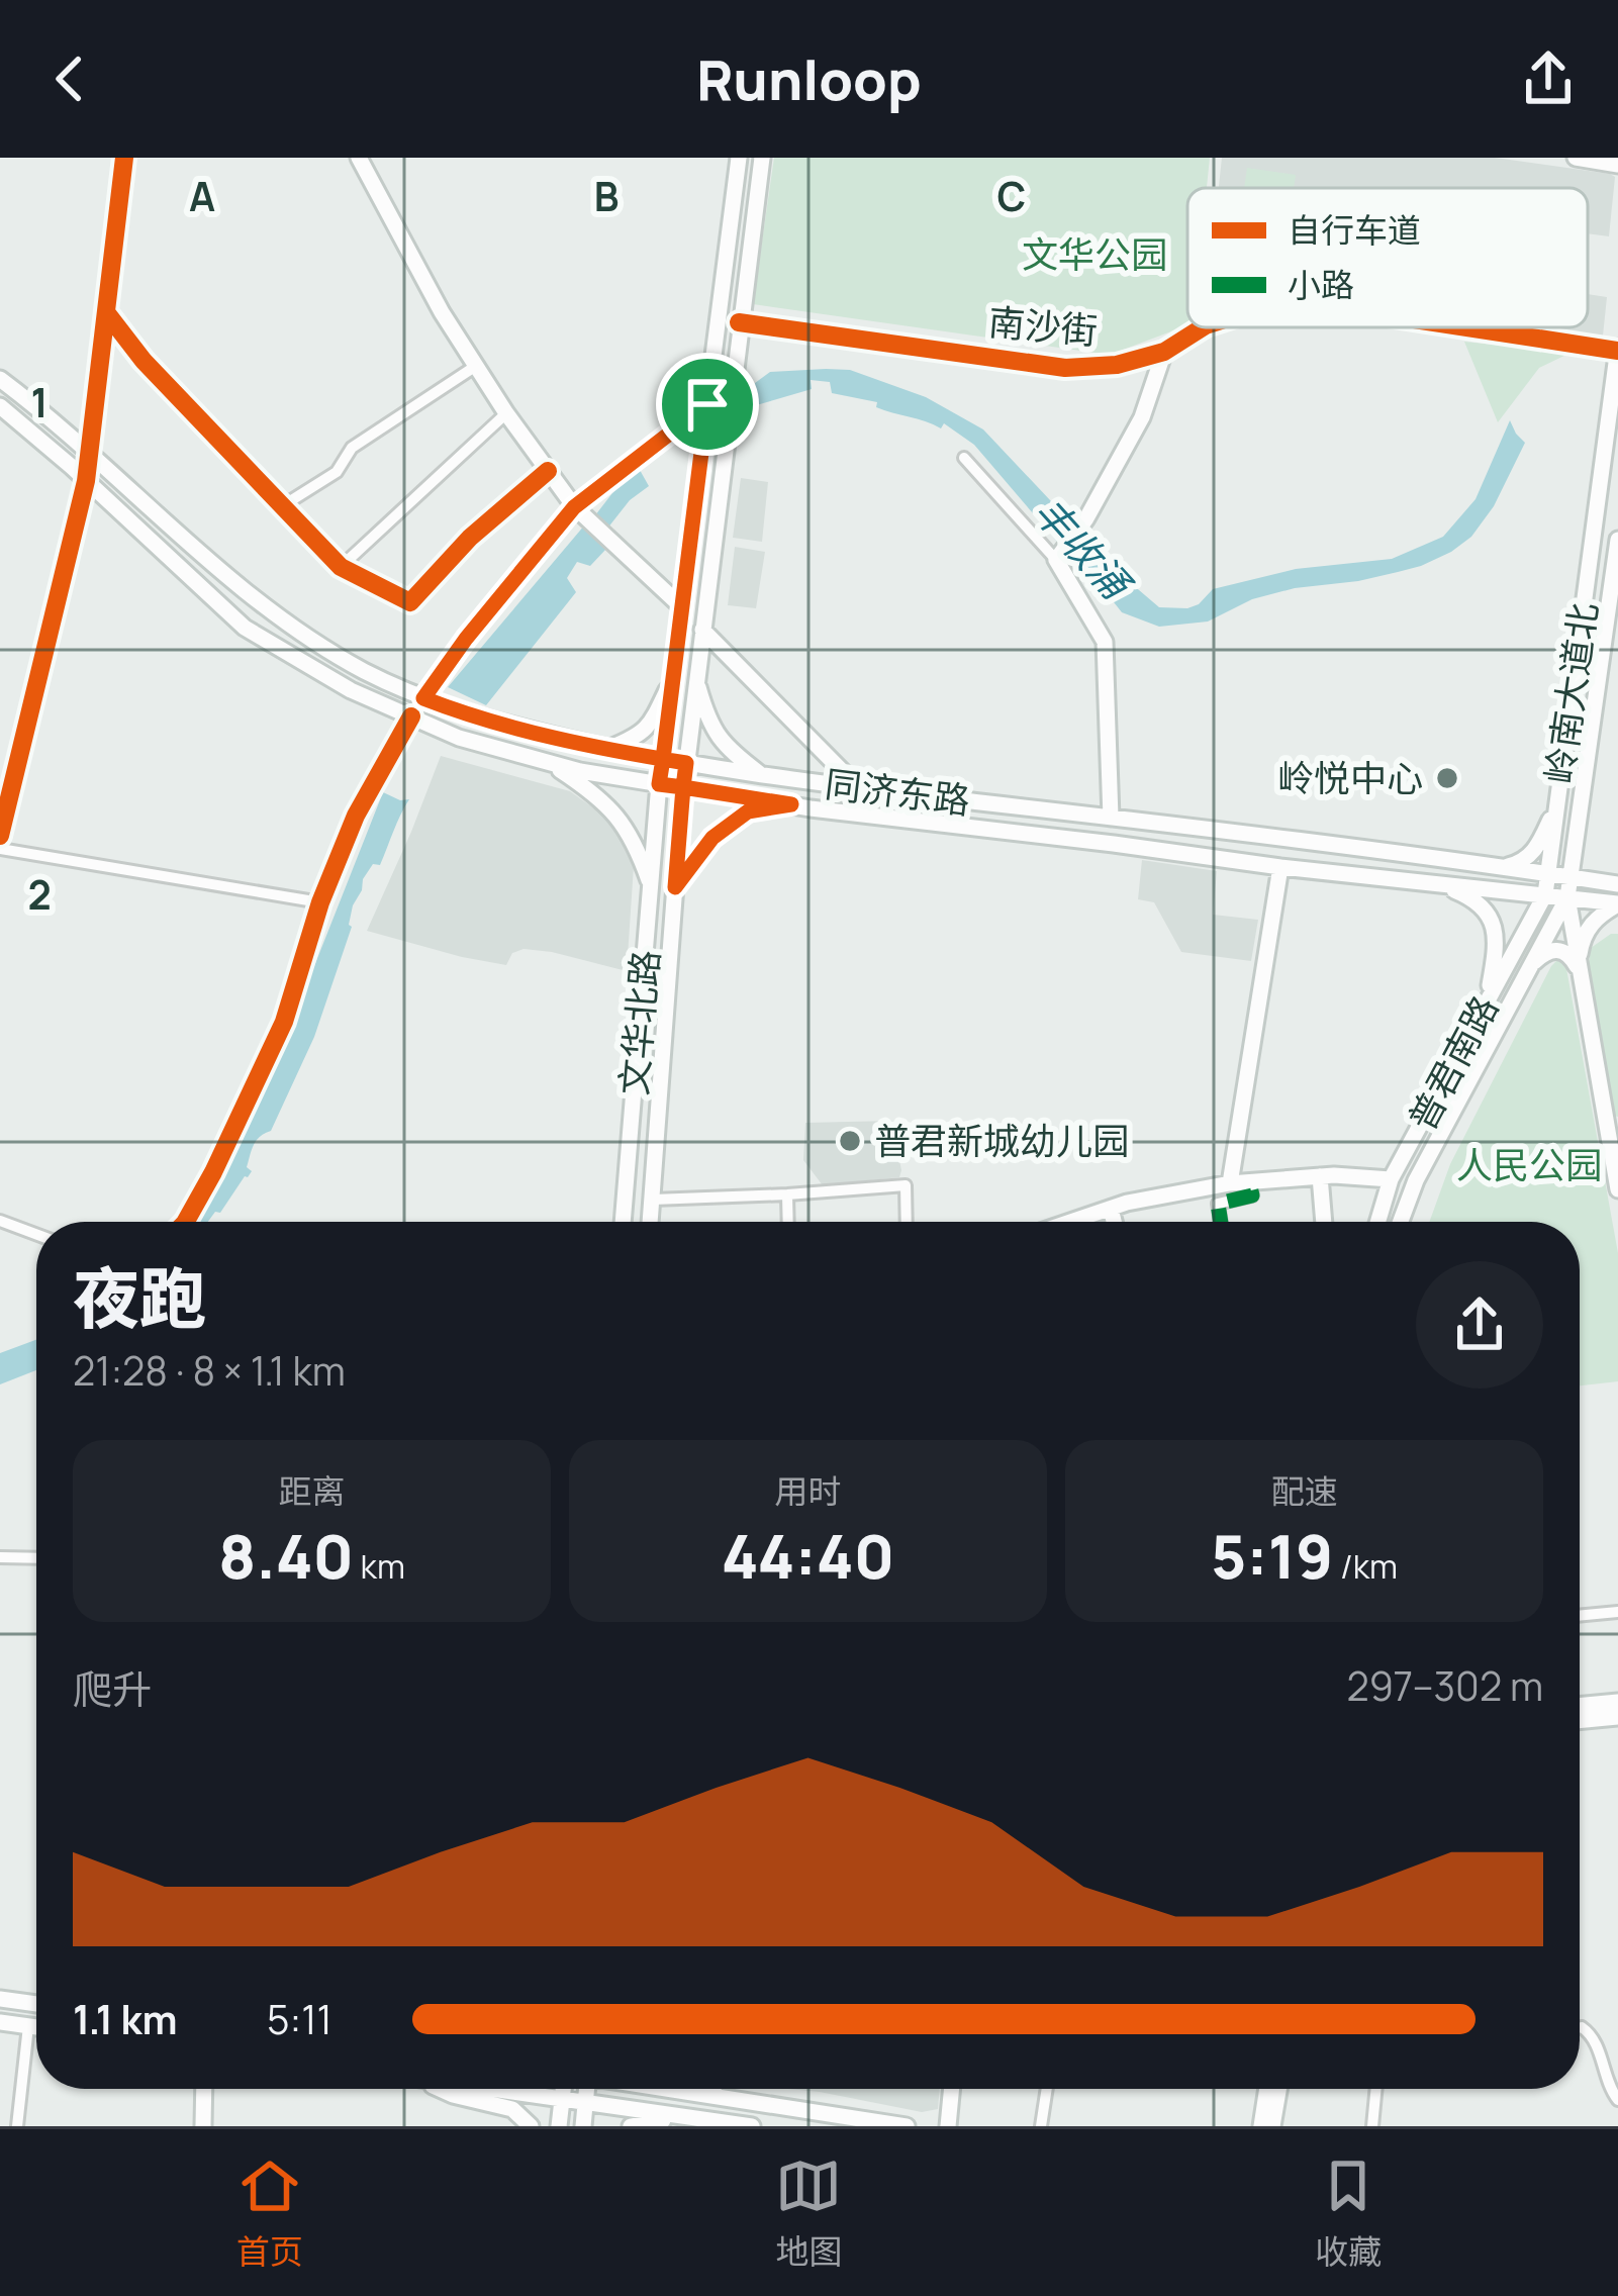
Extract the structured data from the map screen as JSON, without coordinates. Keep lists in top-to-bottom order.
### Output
{
  "streets": {
    "main road": [
      "南沙街",
      "岭南大道北",
      "同济东路",
      "文华北路",
      "普君南路"
    ]
  },
  "crossings": [
    ["南沙街", "岭南大道北"],
    ["南沙街", "文华北路"],
    ["岭南大道北", "同济东路"],
    ["岭南大道北", "普君南路"],
    ["同济东路", "文华北路"],
    ["同济东路", "普君南路"]
  ],
  "water": ["丰收涌"],
  "parks": ["文华公园", "人民公园"],
  "places": ["岭悦中心", "普君新城幼儿园"],
  "legend": ["自行车道", "小路"],
  "page": {
    "header": "Runloop",
    "heading": ["夜跑", "21:28 · 8 × 1.1 km"],
    "stats": [
      ["距离", "8.40 km"],
      ["用时", "44:40"],
      ["配速", "5:19 /km"]
    ],
    "chart": ["爬升", "297–302 m"],
    "list": [
      {
        "name": "1.1 km",
        "note": "5:11"
      }
    ],
    "tabs": ["首页", "地图", "收藏"]
  },
  "grid": {
    "columns": ["A", "B", "C"],
    "rows": ["1", "2"]
  }
}
